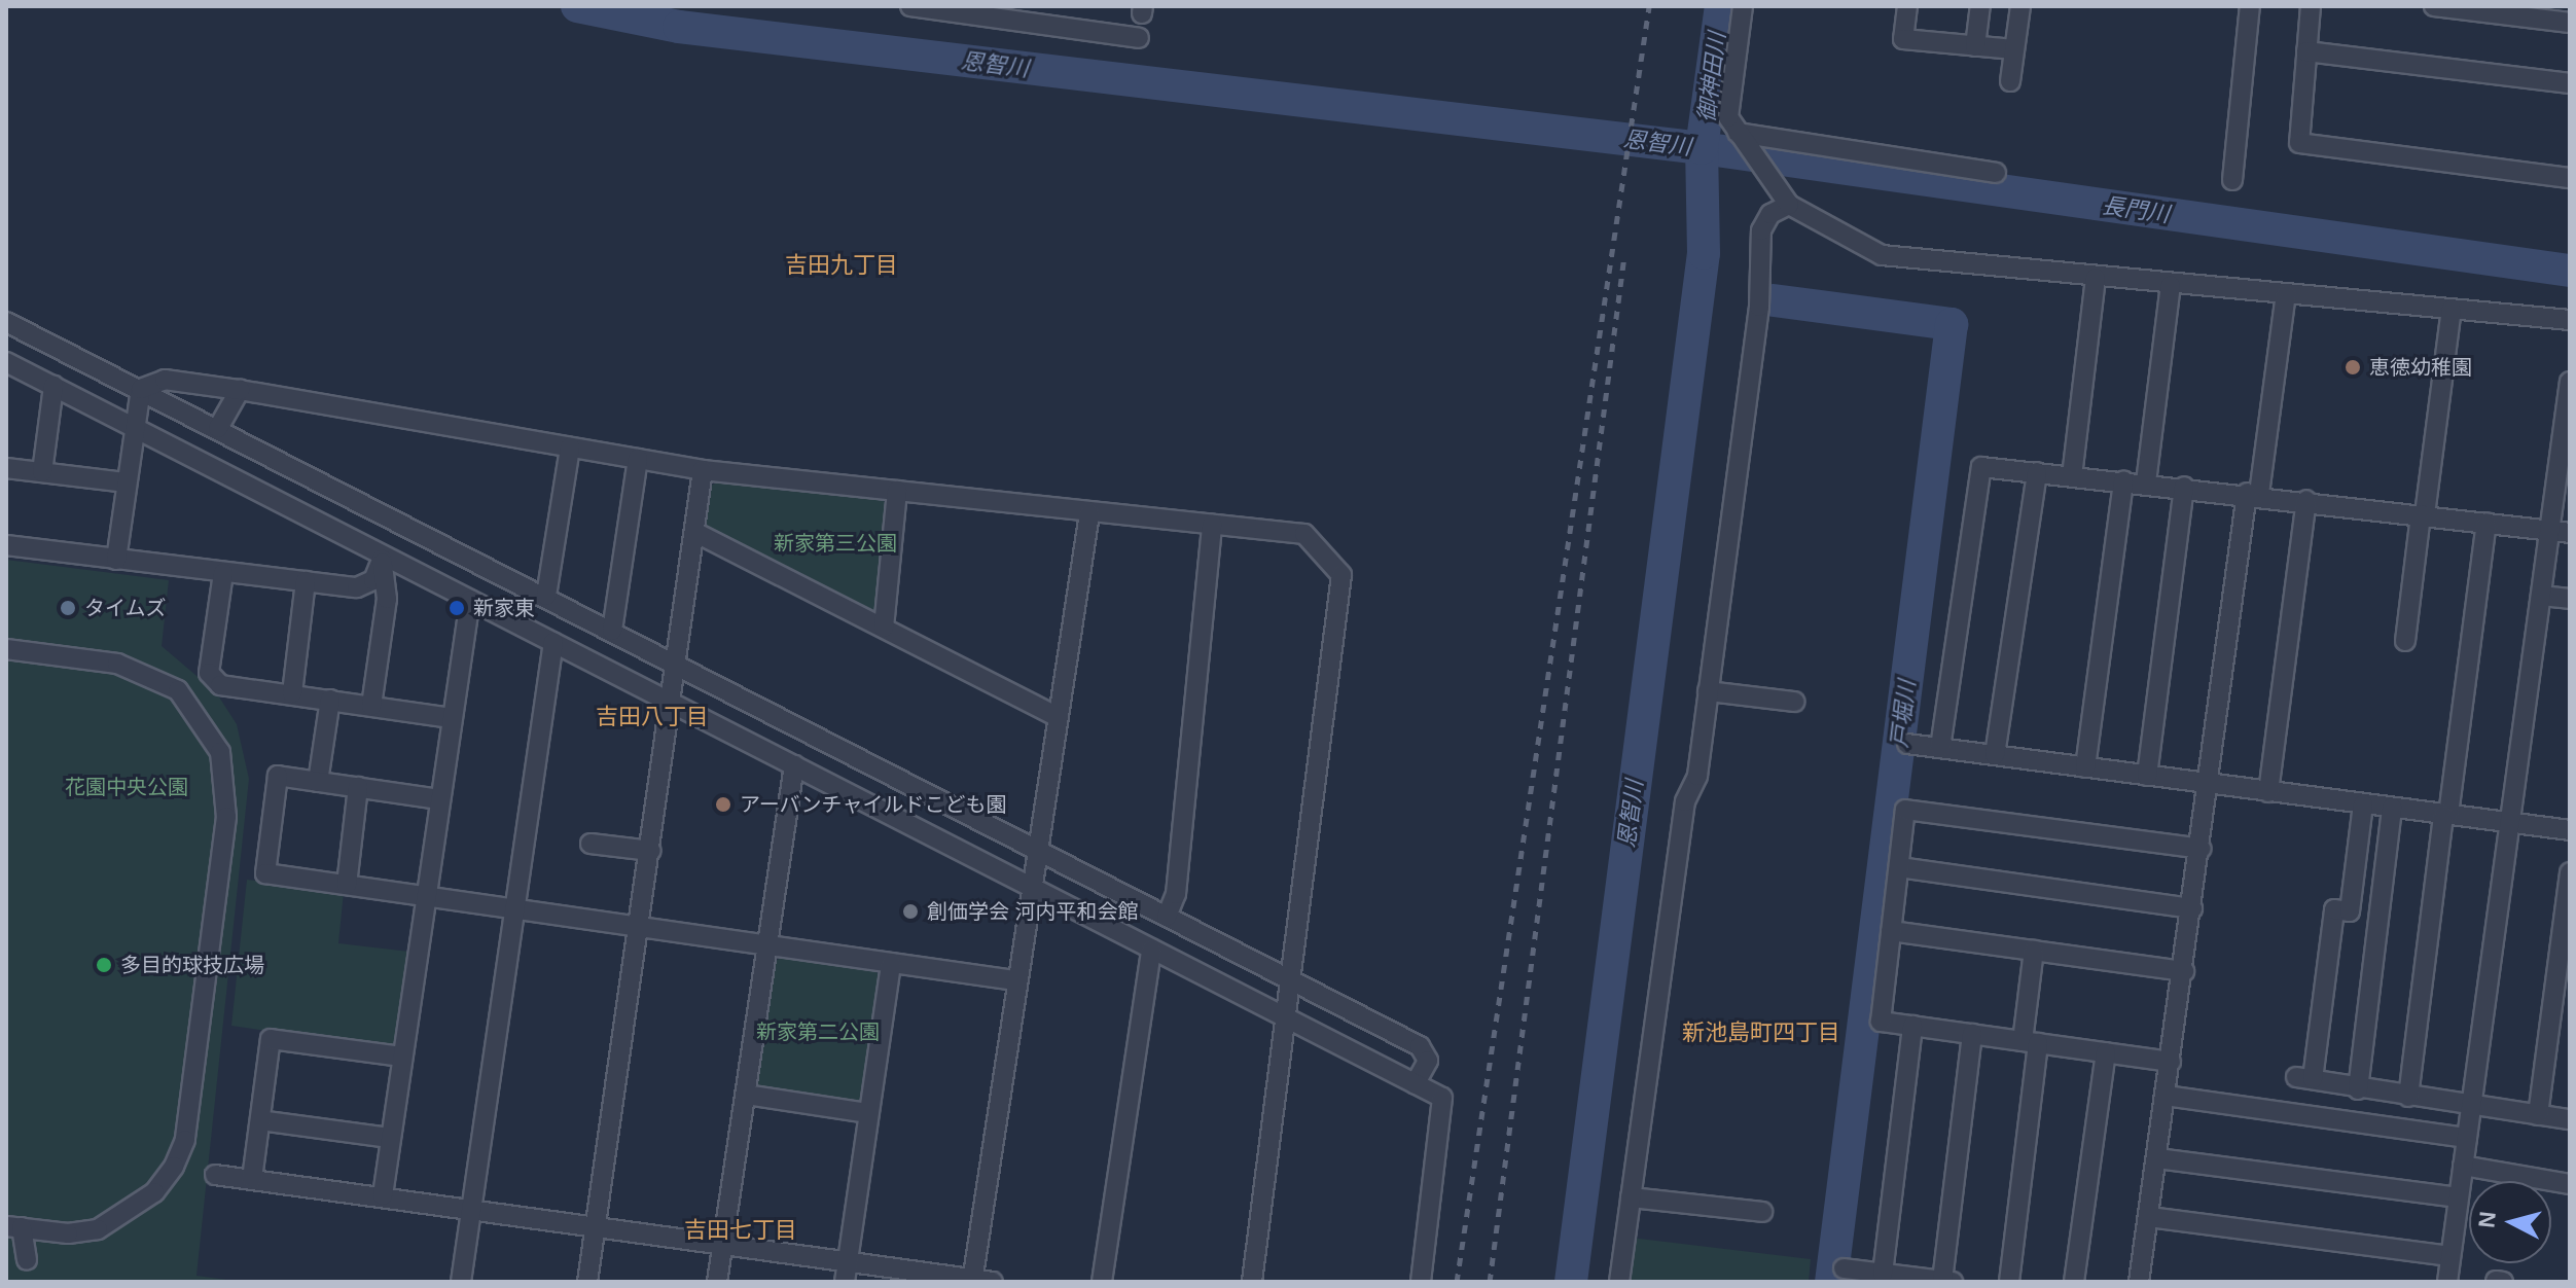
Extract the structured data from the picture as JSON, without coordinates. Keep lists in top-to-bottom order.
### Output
{
  "districts": [
    "吉田九丁目",
    "吉田八丁目",
    "新池島町四丁目",
    "吉田七丁目"
  ],
  "water": [
    "恩智川",
    "御神田川",
    "長門川",
    "戸堀川"
  ],
  "parks": ["新家第三公園", "花園中央公園", "新家第二公園"],
  "places": [
    "恵徳幼稚園",
    "タイムズ",
    "新家東",
    "アーバンチャイルドこども園",
    "創価学会 河内平和会館",
    "多目的球技広場"
  ],
  "north": "left"
}
